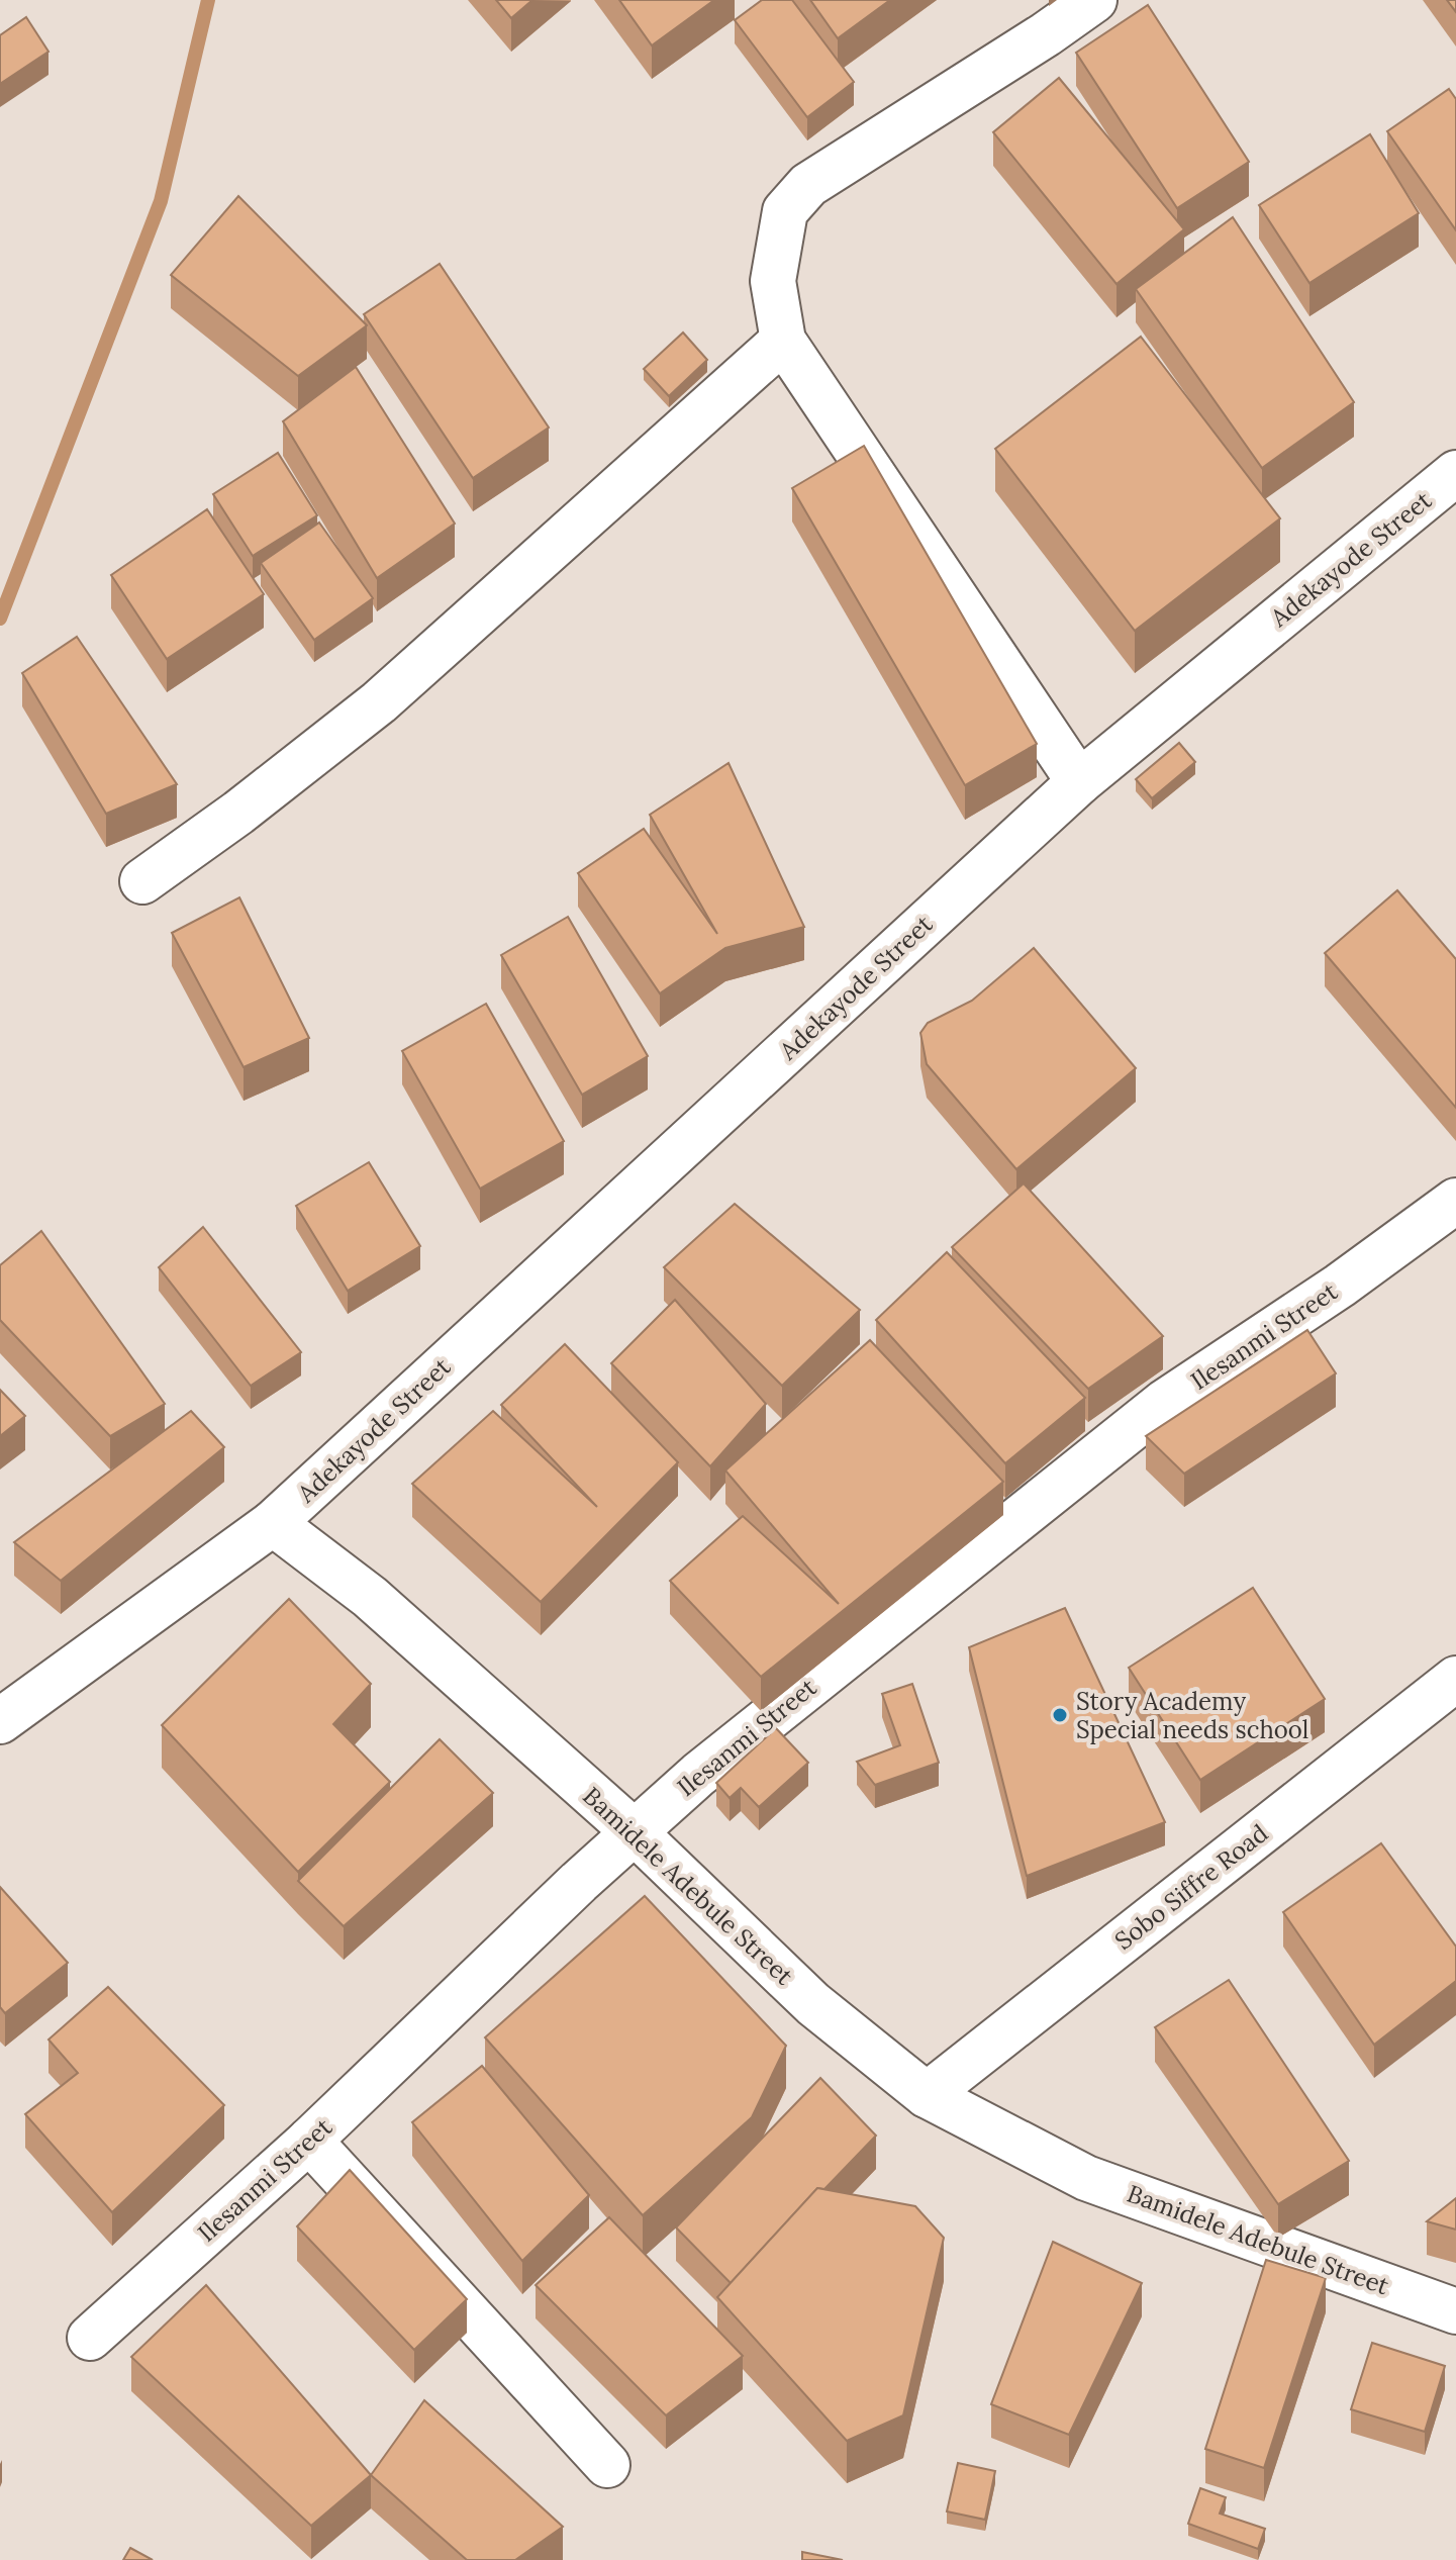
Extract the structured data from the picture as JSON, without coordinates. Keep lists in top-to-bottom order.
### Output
{
  "streets": {
    "street": [
      "Adekayode Street",
      "Ilesanmi Street",
      "Bamidele Adebule Street",
      "Sobo Siffre Road"
    ]
  },
  "crossings": [
    ["Adekayode Street", "Bamidele Adebule Street"],
    ["Ilesanmi Street", "Bamidele Adebule Street"],
    ["Bamidele Adebule Street", "Sobo Siffre Road"]
  ],
  "places": ["Story Academy Special needs school"]
}
